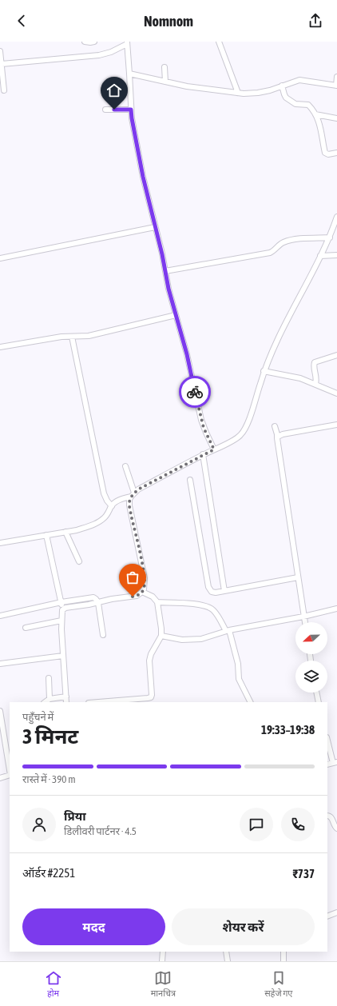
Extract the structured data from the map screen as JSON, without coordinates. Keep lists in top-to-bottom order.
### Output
{
  "north": "left",
  "page": {
    "header": "Nomnom",
    "heading": ["3 मिनट", "पहुँचने में", "19:33–19:38"],
    "panel": [
      "प्रिया",
      "डिलीवरी पार्टनर · 4.5",
      "ऑर्डर #2251",
      "₹737"
    ],
    "bar": "रास्ते में · 390 m",
    "buttons": ["मदद", "शेयर करें"],
    "tabs": ["होम", "मानचित्र", "सहेजे गए"]
  }
}
